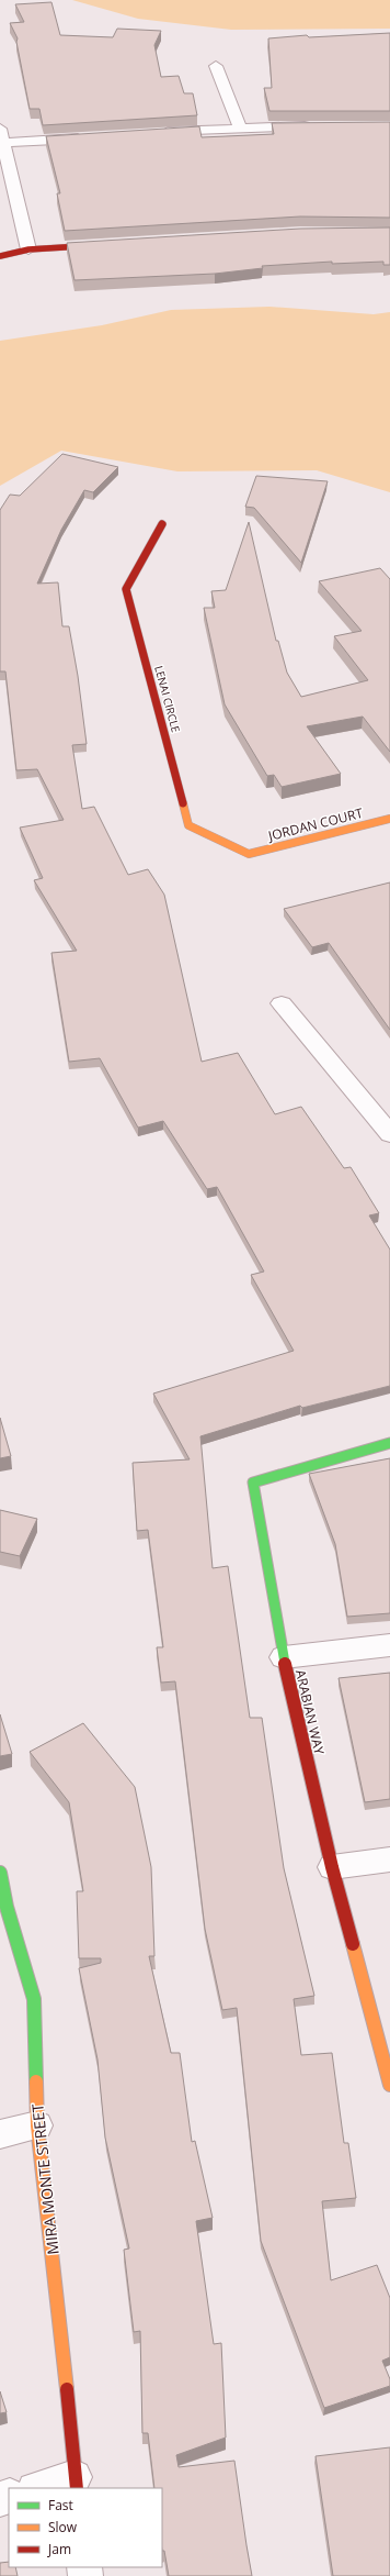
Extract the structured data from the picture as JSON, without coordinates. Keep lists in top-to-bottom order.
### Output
{
  "streets": {
    "street": [
      "LENAI CIRCLE",
      "JORDAN COURT",
      "ARABIAN WAY",
      "MIRA MONTE STREET"
    ]
  },
  "crossings": [
    ["LENAI CIRCLE", "JORDAN COURT"]
  ],
  "legend": ["Fast", "Slow", "Jam"]
}
